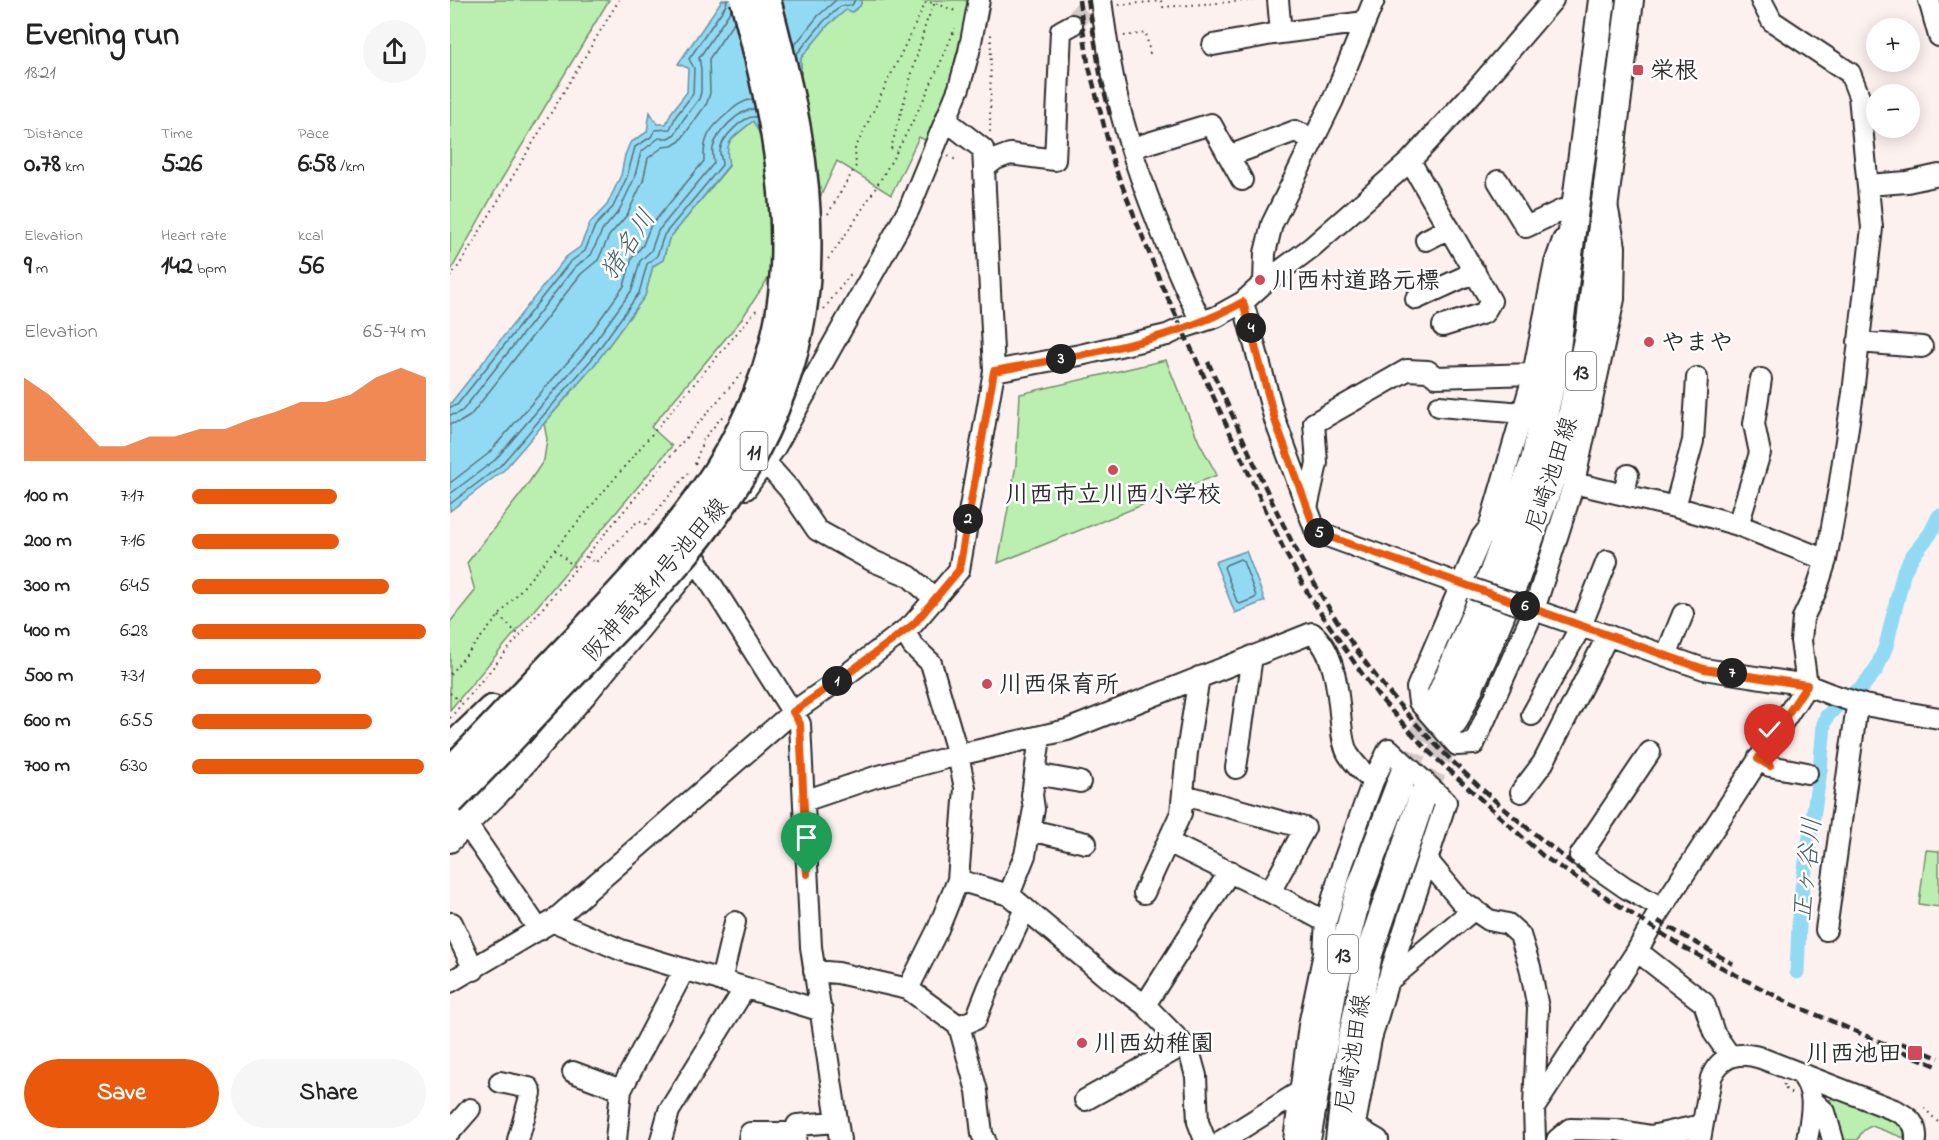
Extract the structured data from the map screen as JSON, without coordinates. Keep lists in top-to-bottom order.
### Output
{
  "streets": {
    "highway": ["11", "阪神高速11号池田線"],
    "main road": ["13", "尼崎池田線"]
  },
  "water": ["猪名川", "正ヶ谷川"],
  "places": {
    "transit": ["栄根", "川西池田"],
    "other": [
      "川西村道路元標",
      "やまや",
      "川西市立川西小学校",
      "川西保育所",
      "川西幼稚園"
    ]
  },
  "page": {
    "heading": ["Evening run", "18:21"],
    "map_buttons": ["+", "−"],
    "stats": [
      ["Distance", "0.78 km"],
      ["Time", "5:26"],
      ["Pace", "6:58 /km"],
      ["Elevation", "9 m"],
      ["Heart rate", "142 bpm"],
      ["kcal", "56"]
    ],
    "chart": ["Elevation", "65–74 m"],
    "pins": [
      "4",
      "3",
      "2",
      "5",
      "6",
      "7",
      "1"
    ],
    "list": [
      {
        "name": "100 m",
        "note": "7:17"
      },
      {
        "name": "200 m",
        "note": "7:16"
      },
      {
        "name": "300 m",
        "note": "6:45"
      },
      {
        "name": "400 m",
        "note": "6:28"
      },
      {
        "name": "500 m",
        "note": "7:31"
      },
      {
        "name": "600 m",
        "note": "6:55"
      },
      {
        "name": "700 m",
        "note": "6:30"
      }
    ],
    "buttons": ["Save", "Share"]
  }
}
